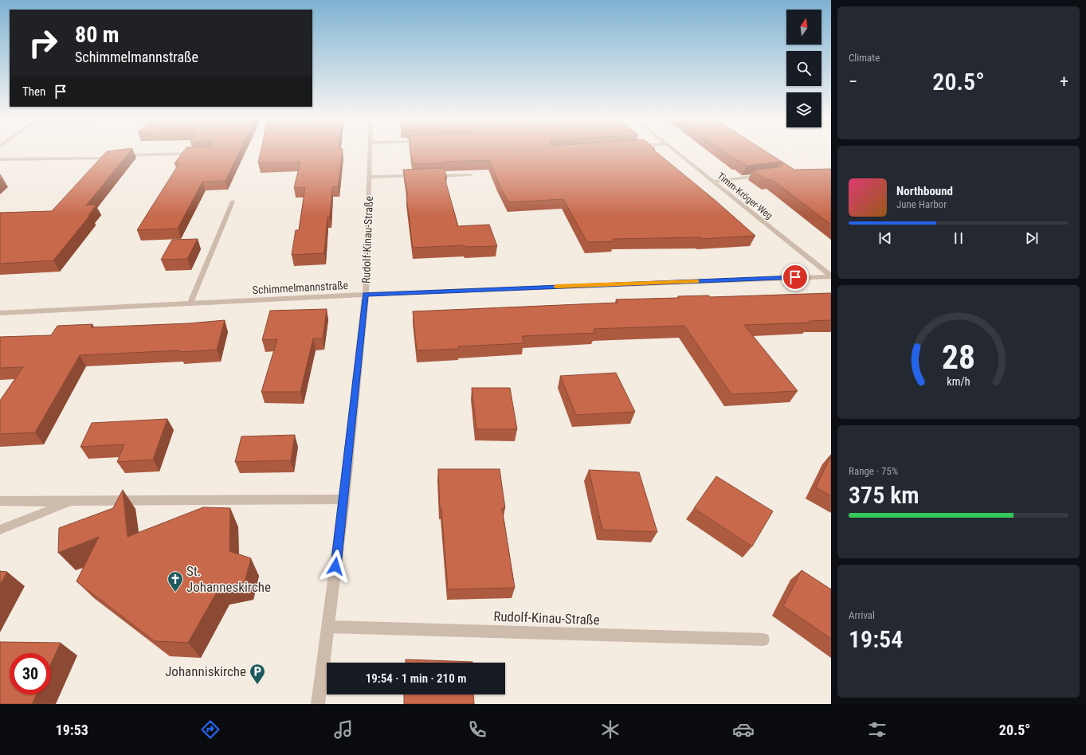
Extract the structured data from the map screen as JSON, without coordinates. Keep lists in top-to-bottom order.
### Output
{
  "streets": {
    "street": ["Timm-Kröger-Weg", "Rudolf-Kinau-Straße", "Schimmelmannstraße"]
  },
  "crossings": [
    ["Timm-Kröger-Weg", "Schimmelmannstraße"],
    ["Rudolf-Kinau-Straße", "Schimmelmannstraße"]
  ],
  "places": {
    "church": ["St. Johanneskirche"],
    "parking": ["Johanniskirche"]
  },
  "north": "top",
  "page": {
    "tile": [
      "Climate",
      ["Range · 75%", "375 km"],
      ["Arrival", "19:54"]
    ],
    "turn": ["80 m", "Schimmelmannstraße"],
    "heat": ["−", "20.5°", "+"],
    "then": "Then",
    "song": ["Northbound", "June Harbor"],
    "limit": "30",
    "trip": "19:54 · 1 min · 210 m",
    "tabs": ["19:53", "20.5°"],
    "gauge": ["28", "km/h"]
  }
}
